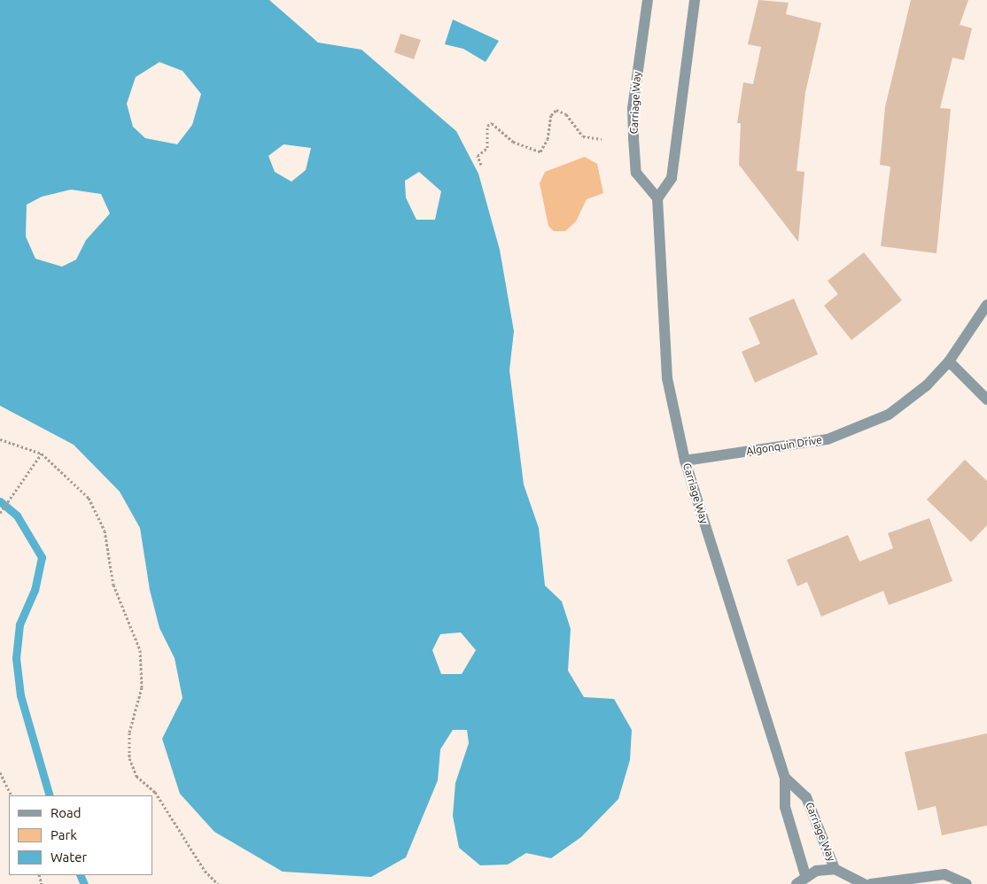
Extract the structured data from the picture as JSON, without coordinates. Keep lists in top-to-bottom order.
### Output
{
  "streets": {
    "street": ["Carriage Way", "Algonquin Drive"]
  },
  "crossings": [
    ["Carriage Way", "Algonquin Drive"]
  ],
  "legend": ["Road", "Park", "Water"]
}
